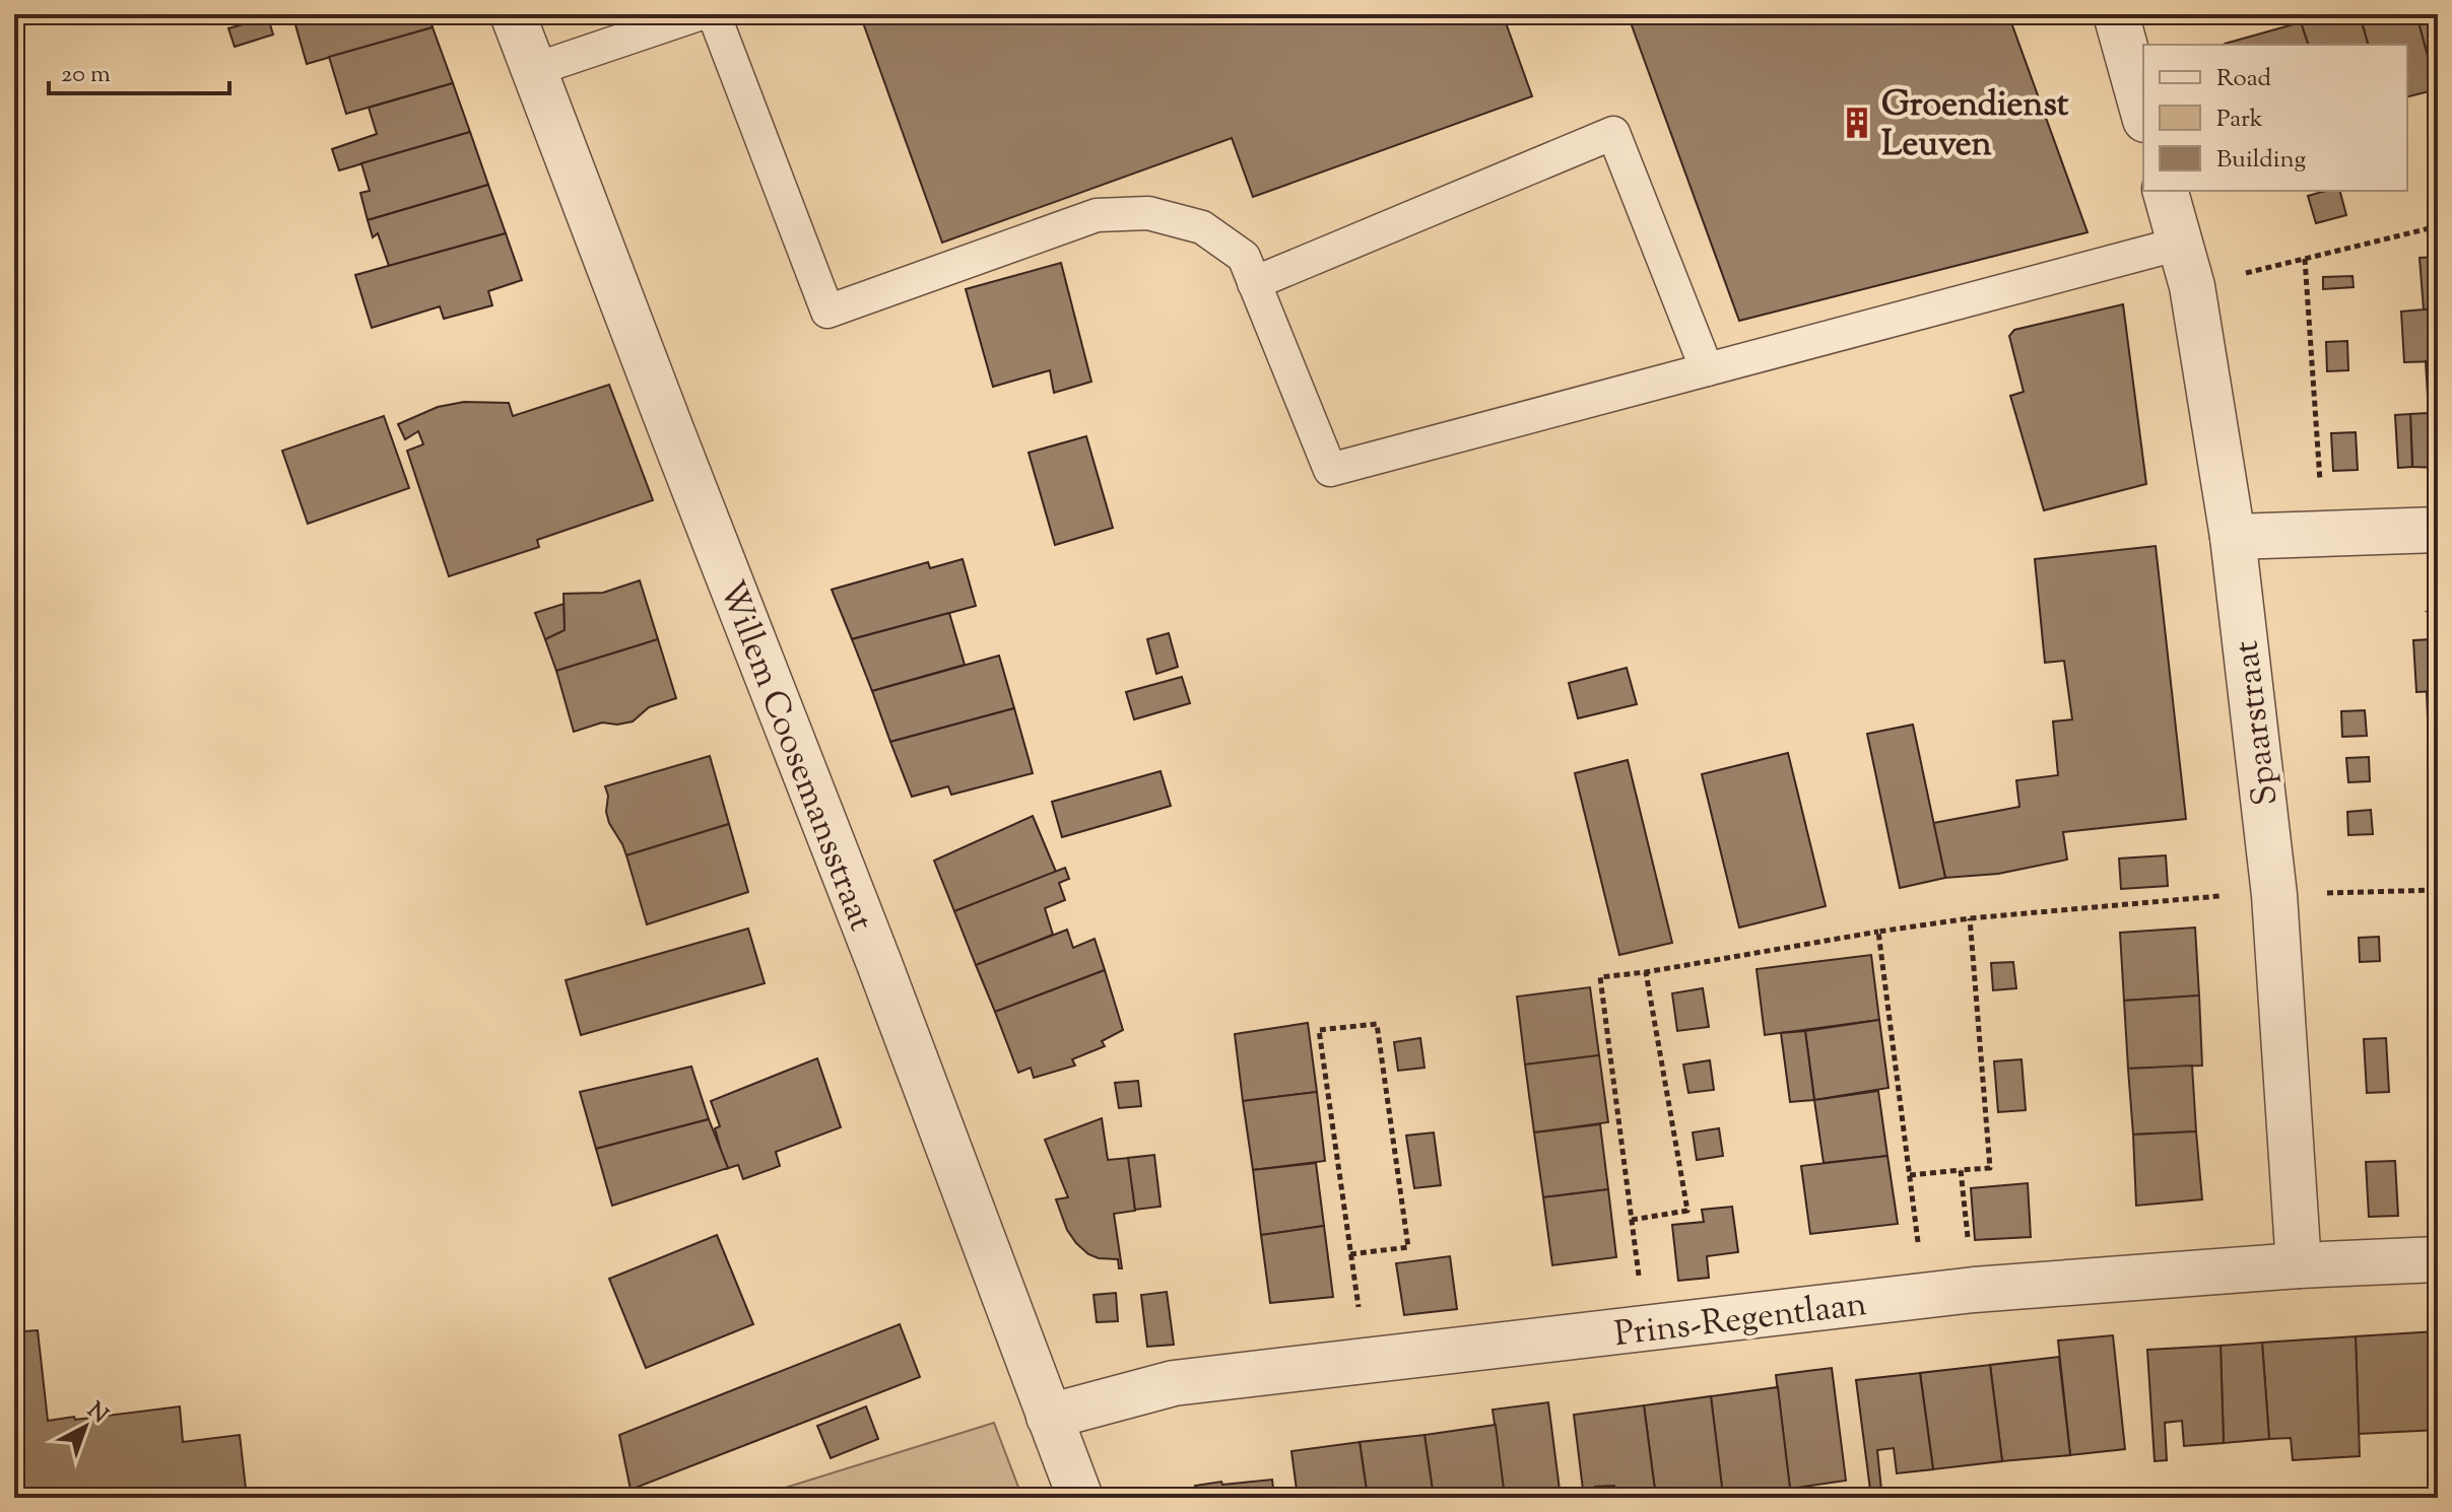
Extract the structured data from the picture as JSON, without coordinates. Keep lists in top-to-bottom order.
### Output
{
  "streets": {
    "street": ["Spaarstraat", "Willem Coosemansstraat", "Prins-Regentlaan"]
  },
  "crossings": [
    ["Spaarstraat", "Prins-Regentlaan"],
    ["Willem Coosemansstraat", "Prins-Regentlaan"]
  ],
  "places": {
    "building": ["Groendienst Leuven"]
  },
  "legend": ["Road", "Park", "Building"],
  "scale_bar": "20 m",
  "north": "top right"
}
